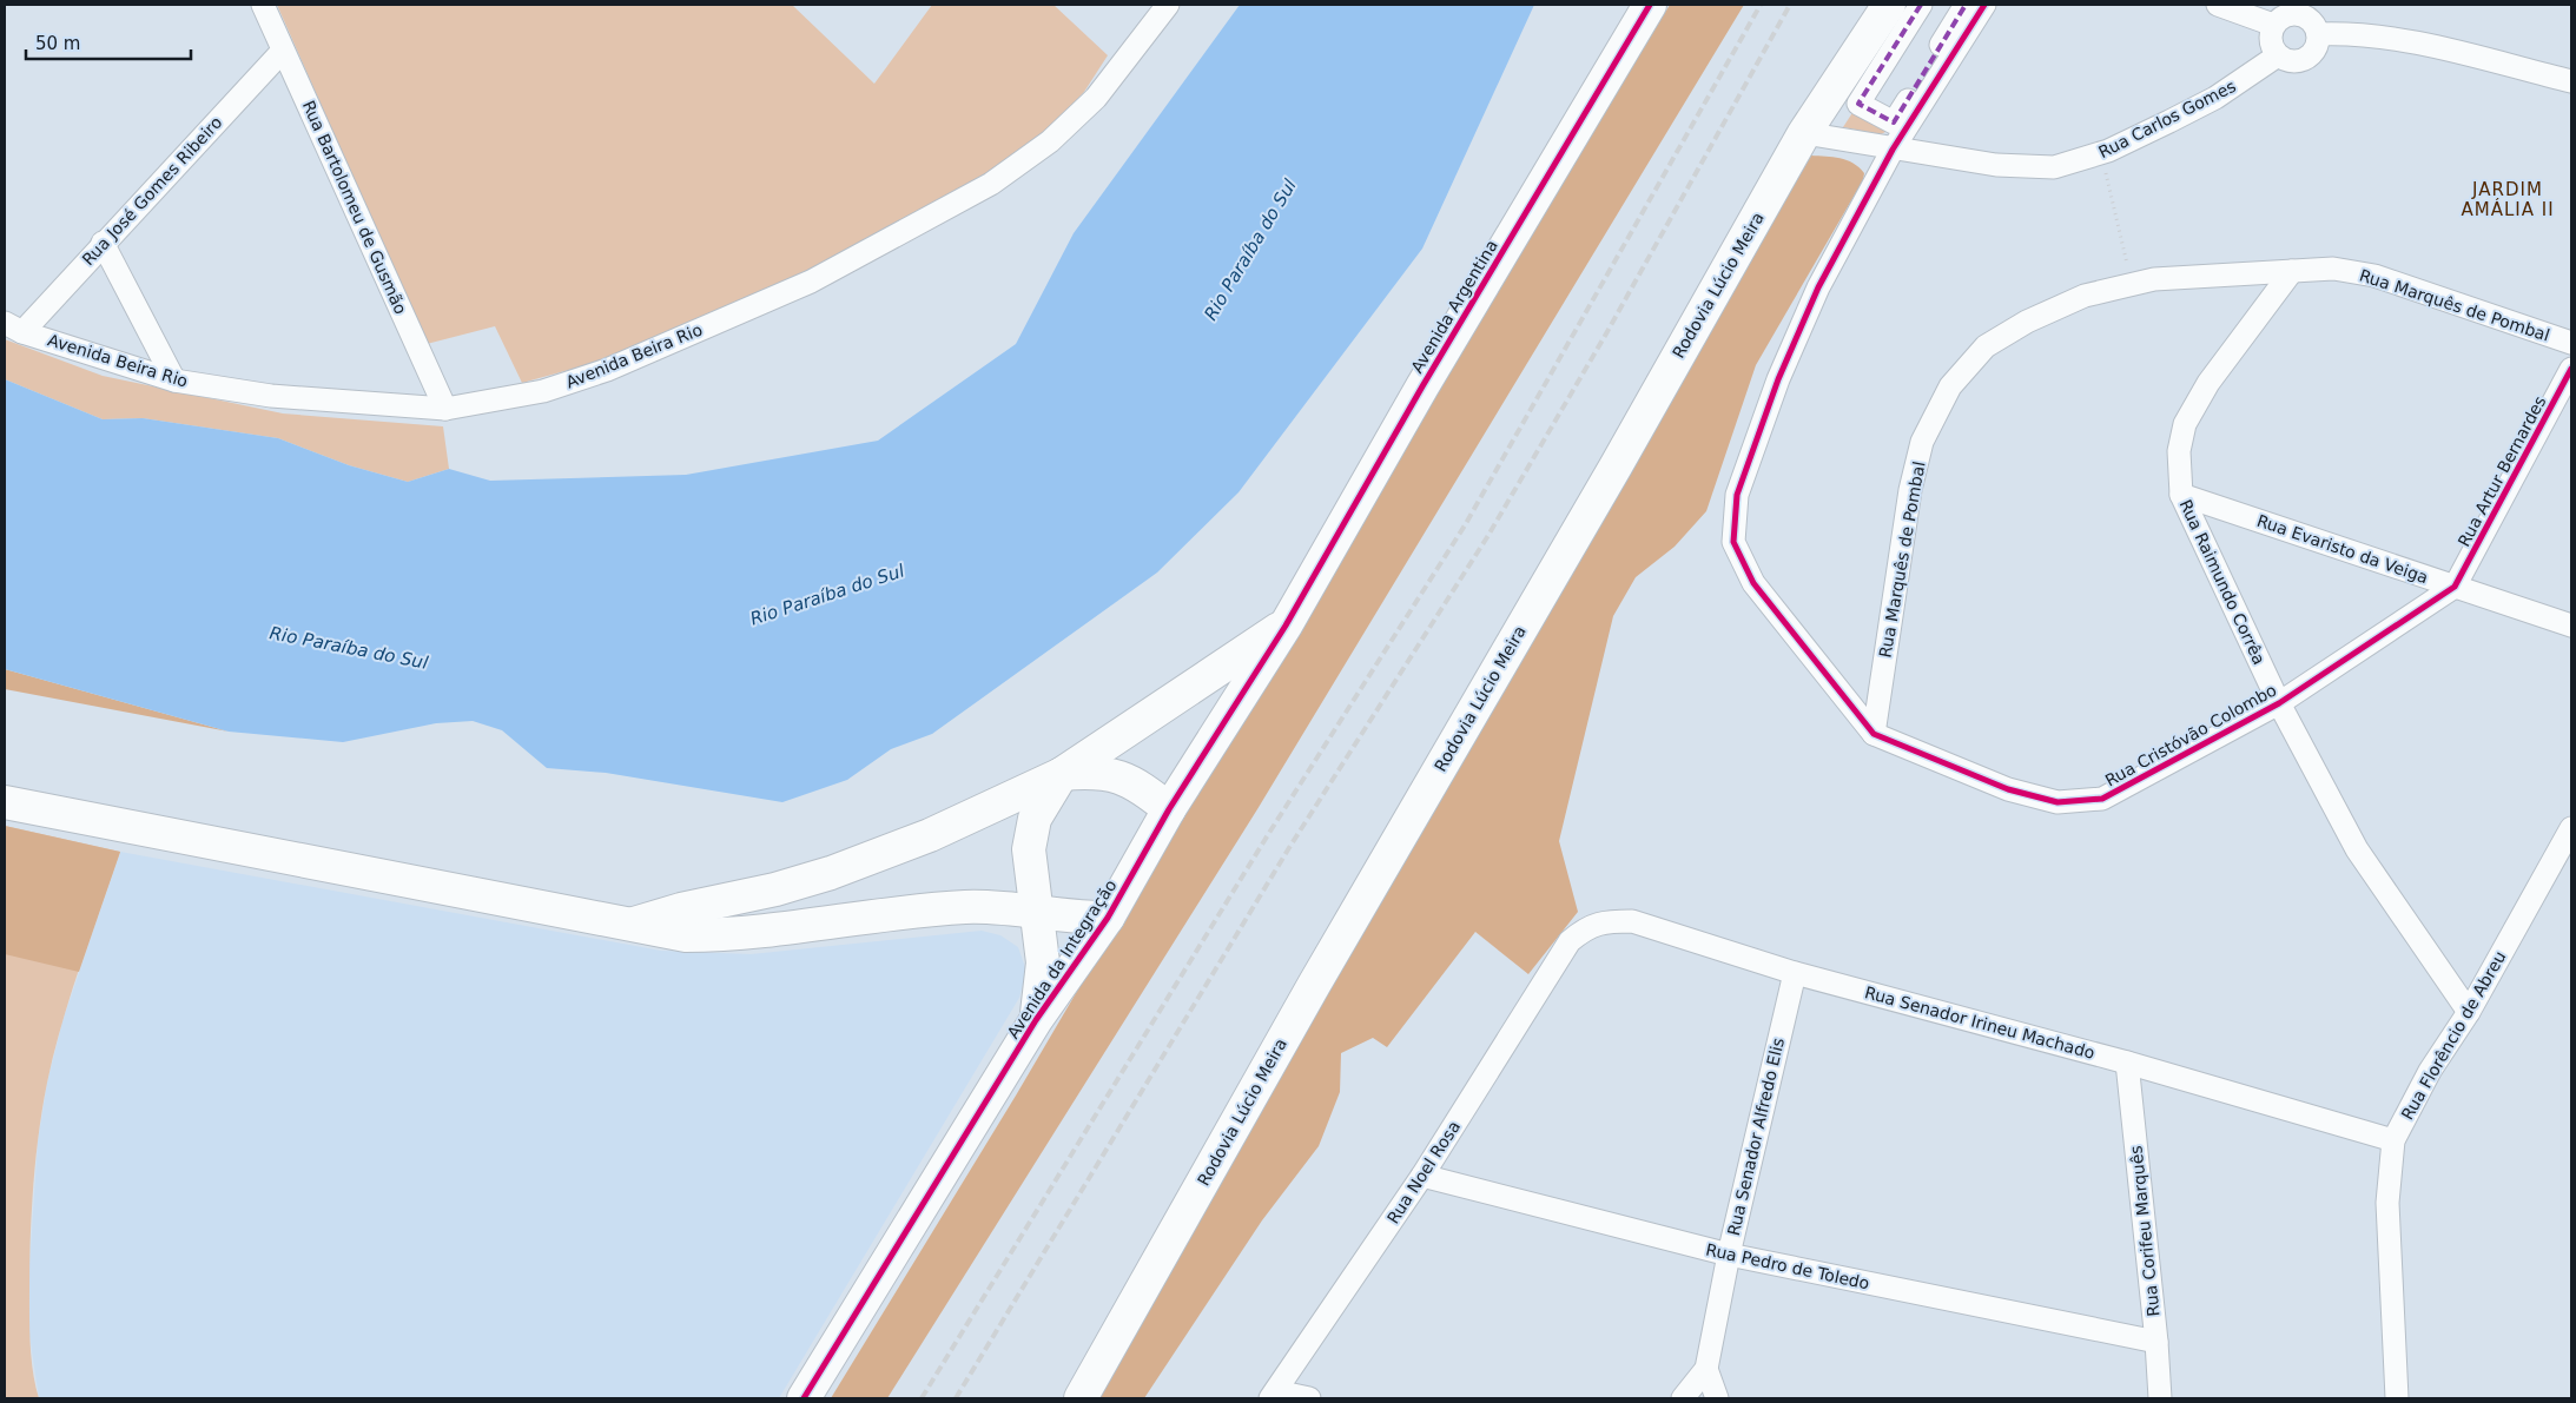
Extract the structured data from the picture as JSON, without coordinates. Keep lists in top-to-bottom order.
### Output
{
  "streets": {
    "street": [
      "Rua Carlos Gomes",
      "Rua José Gomes Ribeiro",
      "Rua Bartolomeu de Gusmão",
      "Rodovia Lúcio Meira",
      "Rua Marquês de Pombal",
      "Avenida Argentina",
      "Avenida Beira Rio",
      "Rua Artur Bernardes",
      "Rua Evaristo da Veiga",
      "Rua Raimundo Corrêa",
      "Rua Cristóvão Colombo",
      "Avenida da Integração",
      "Rua Senador Irineu Machado",
      "Rua Florêncio de Abreu",
      "Rua Senador Alfredo Elis",
      "Rua Noel Rosa",
      "Rua Corifeu Marquês",
      "Rua Pedro de Toledo"
    ]
  },
  "crossings": [
    ["Rua Carlos Gomes", "Rodovia Lúcio Meira"],
    ["Rua Carlos Gomes", "Rua Cristóvão Colombo"],
    ["Rua José Gomes Ribeiro", "Rua Bartolomeu de Gusmão"],
    ["Rua José Gomes Ribeiro", "Avenida Beira Rio"],
    ["Rua Bartolomeu de Gusmão", "Avenida Beira Rio"],
    ["Rua Marquês de Pombal", "Rua Raimundo Corrêa"],
    ["Rua Marquês de Pombal", "Rua Cristóvão Colombo"],
    ["Avenida Argentina", "Avenida da Integração"],
    ["Rua Artur Bernardes", "Rua Evaristo da Veiga"],
    ["Rua Artur Bernardes", "Rua Cristóvão Colombo"],
    ["Rua Evaristo da Veiga", "Rua Raimundo Corrêa"],
    ["Rua Evaristo da Veiga", "Rua Cristóvão Colombo"],
    ["Rua Raimundo Corrêa", "Rua Cristóvão Colombo"],
    ["Rua Raimundo Corrêa", "Rua Florêncio de Abreu"],
    ["Rua Senador Irineu Machado", "Rua Florêncio de Abreu"],
    ["Rua Senador Irineu Machado", "Rua Senador Alfredo Elis"],
    ["Rua Senador Irineu Machado", "Rua Noel Rosa"],
    ["Rua Senador Irineu Machado", "Rua Corifeu Marquês"],
    ["Rua Senador Alfredo Elis", "Rua Pedro de Toledo"],
    ["Rua Noel Rosa", "Rua Pedro de Toledo"],
    ["Rua Corifeu Marquês", "Rua Pedro de Toledo"]
  ],
  "districts": ["JARDIM AMÁLIA II"],
  "water": ["Rio Paraíba do Sul"],
  "scale_bar": "50 m"
}
